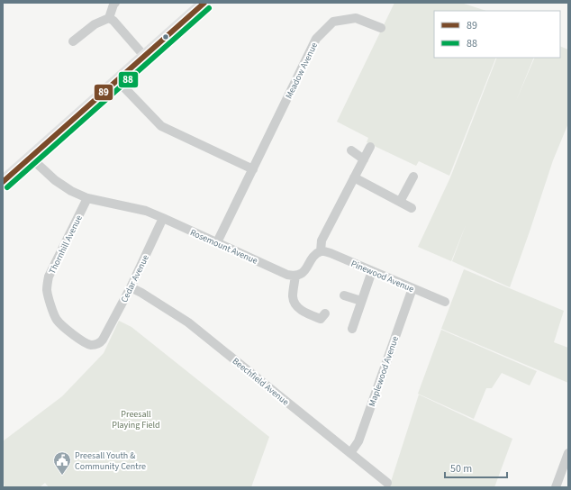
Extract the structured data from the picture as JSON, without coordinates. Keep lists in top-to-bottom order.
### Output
{
  "streets": {
    "street": [
      "Meadow Avenue",
      "Thornhill Avenue",
      "Rosemount Avenue",
      "Pinewood Avenue",
      "Cedar Avenue",
      "Maplewood Avenue",
      "Beechfield Avenue"
    ]
  },
  "crossings": [
    ["Meadow Avenue", "Rosemount Avenue"],
    ["Thornhill Avenue", "Rosemount Avenue"],
    ["Thornhill Avenue", "Cedar Avenue"],
    ["Rosemount Avenue", "Cedar Avenue"],
    ["Pinewood Avenue", "Maplewood Avenue"],
    ["Cedar Avenue", "Beechfield Avenue"],
    ["Maplewood Avenue", "Beechfield Avenue"]
  ],
  "parks": ["Preesall Playing Field"],
  "places": {
    "public building": ["Preesall Youth & Community Centre"]
  },
  "lines": ["transit line 89", "transit line 88"],
  "legend": ["89", "88"],
  "scale_bar": "50 m"
}
